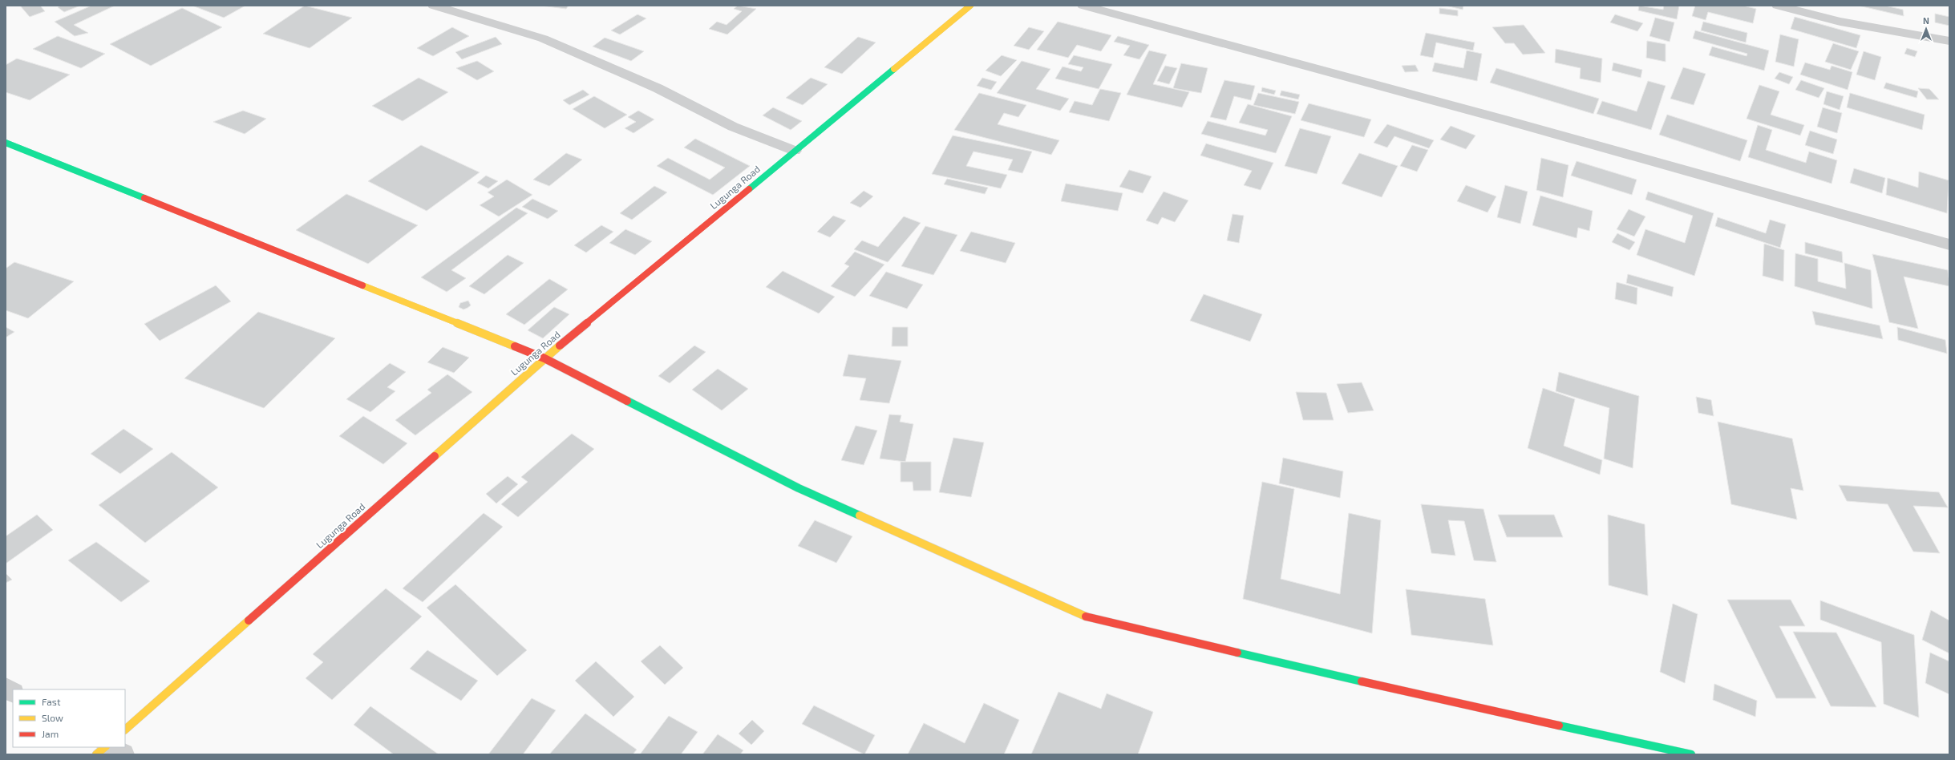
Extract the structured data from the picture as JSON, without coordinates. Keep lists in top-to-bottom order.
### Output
{
  "streets": {
    "street": ["Lugunga Road"]
  },
  "legend": ["Fast", "Slow", "Jam"],
  "north": "top"
}
